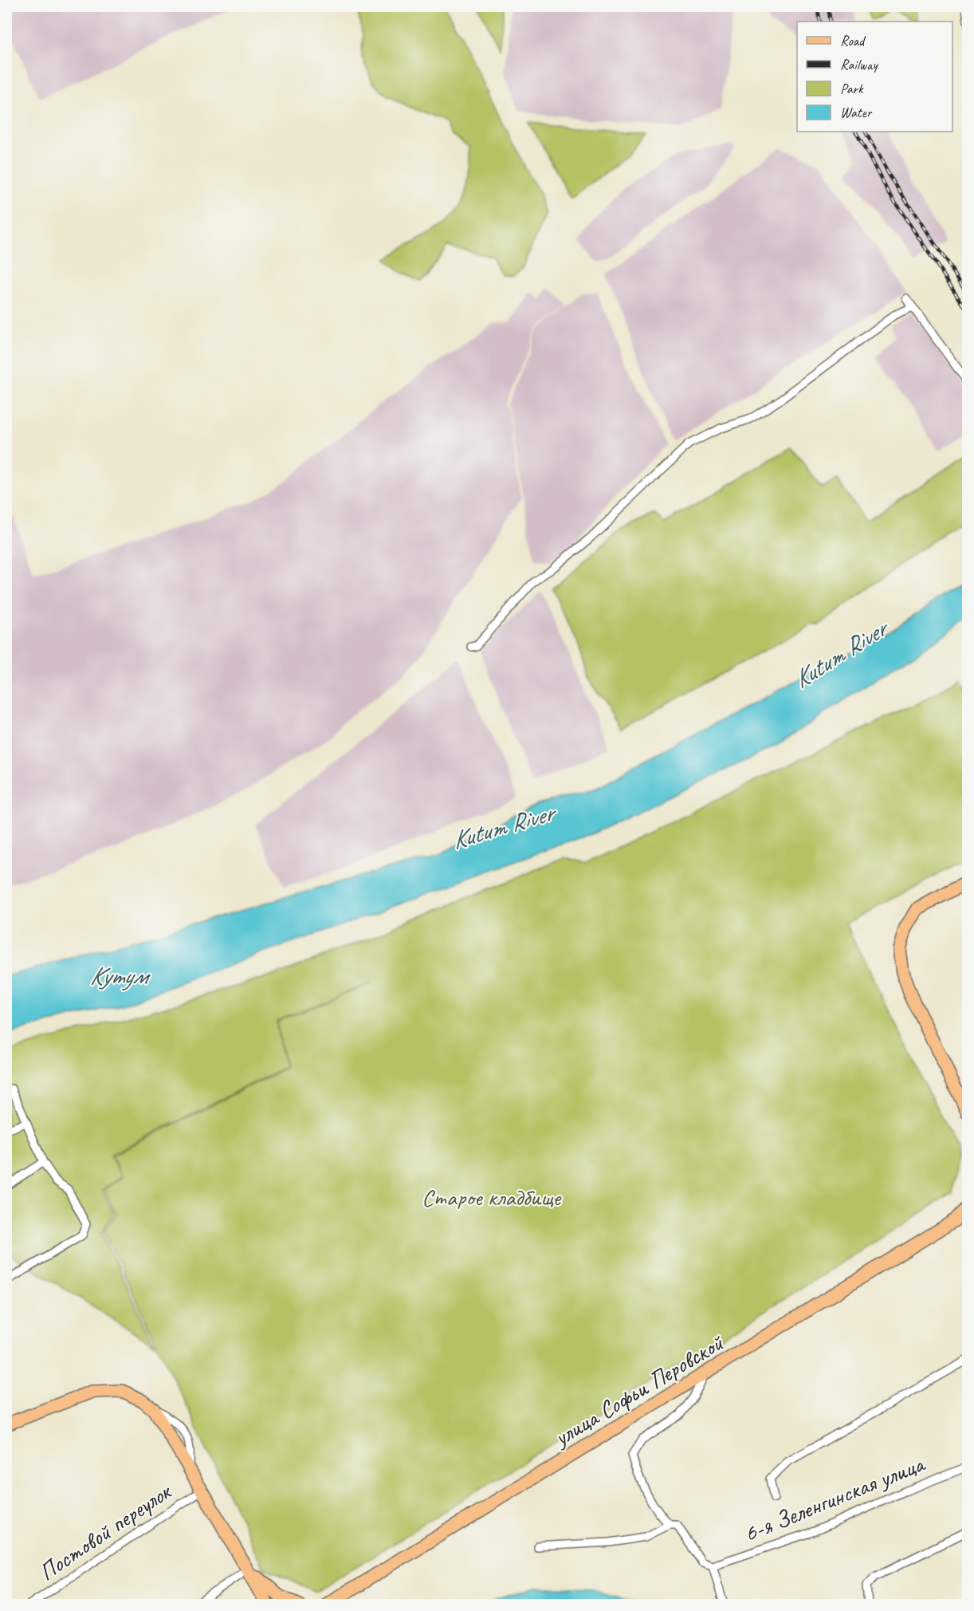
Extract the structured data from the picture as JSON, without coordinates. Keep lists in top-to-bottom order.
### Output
{
  "streets": {
    "main road": ["улица Софьи Перовской"],
    "street": ["6-я Зеленгинская улица", "Постовой переулок"]
  },
  "water": ["Kutum River", "Кутум"],
  "parks": ["Старое кладбище"],
  "legend": [
    "Road",
    "Railway",
    "Park",
    "Water"
  ]
}
